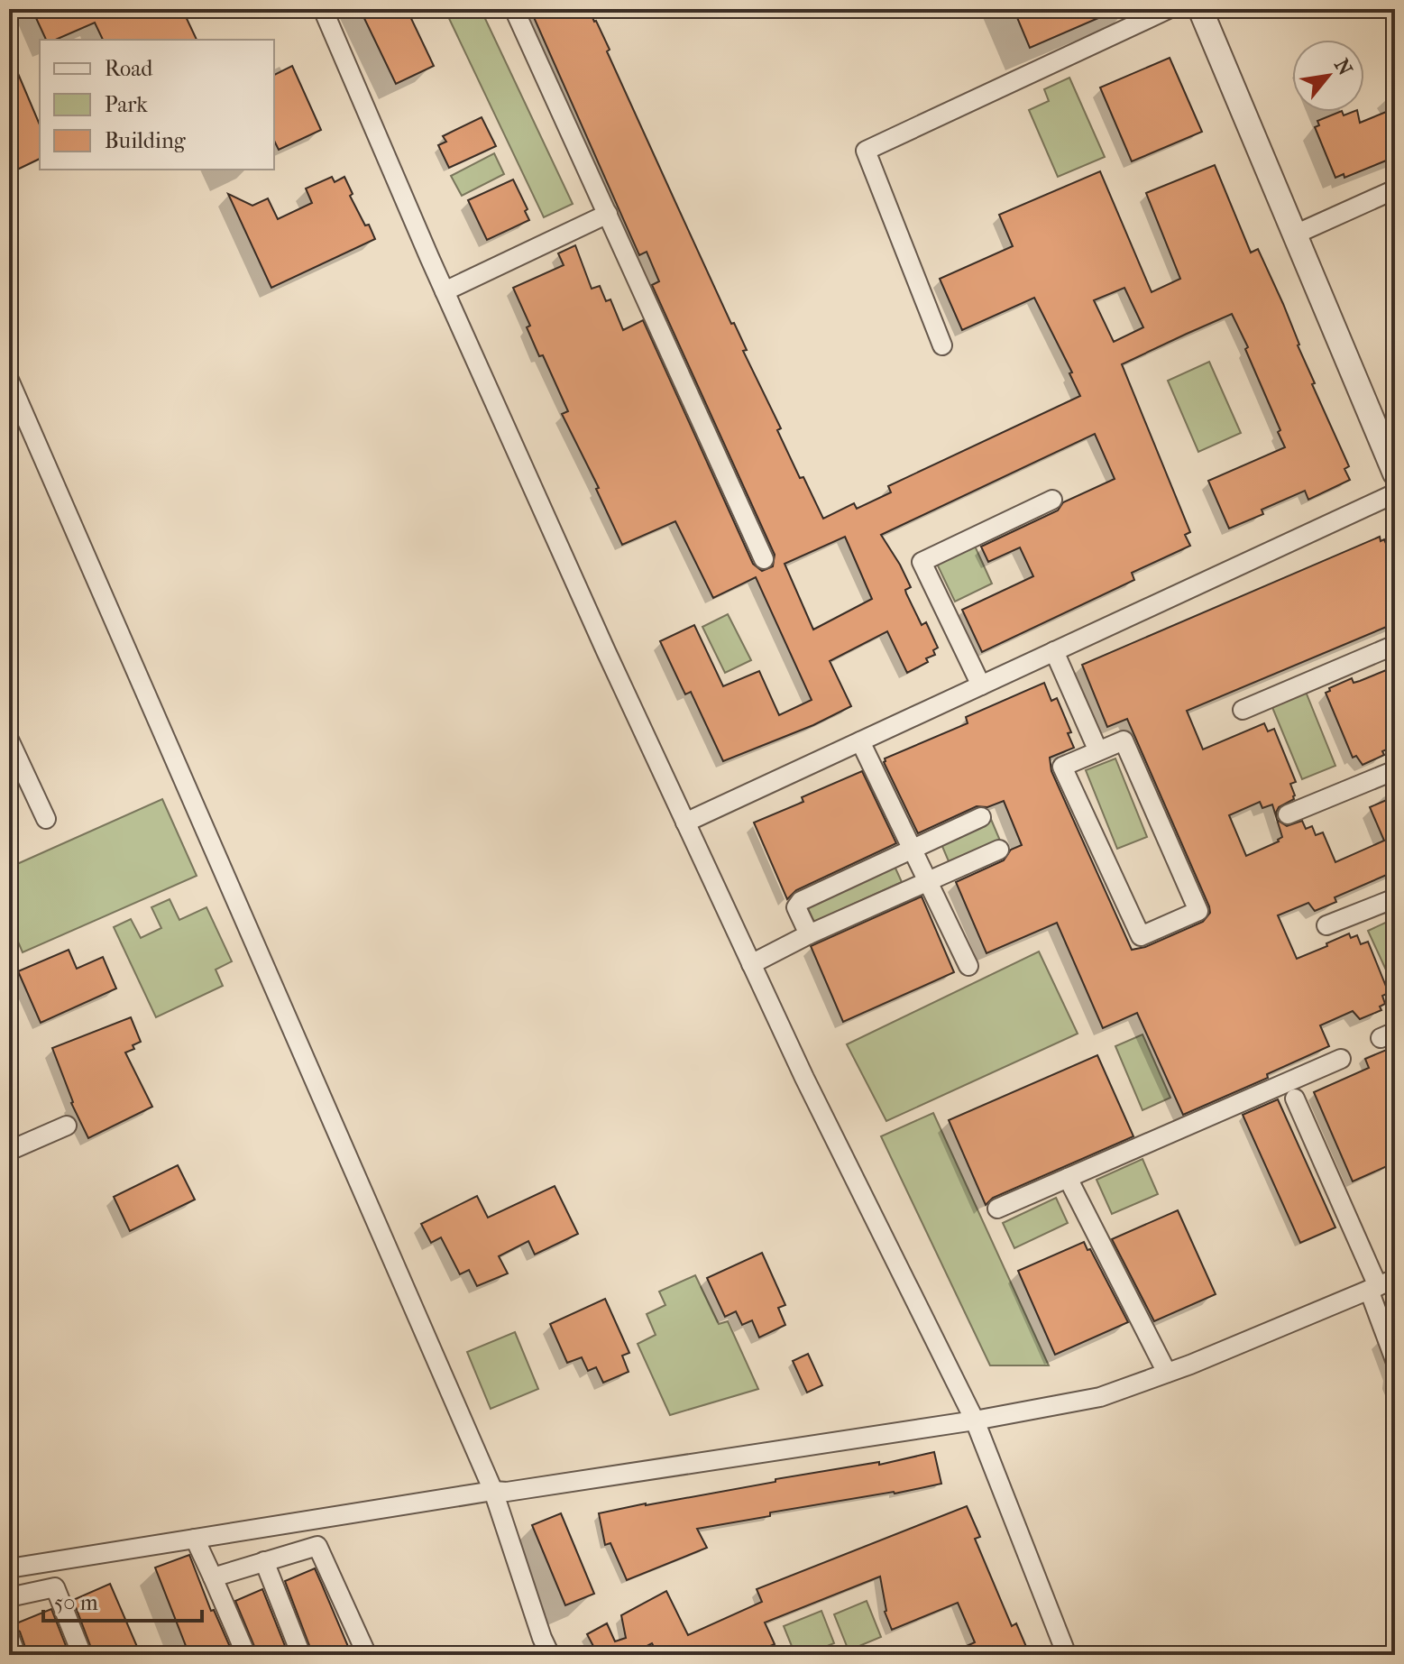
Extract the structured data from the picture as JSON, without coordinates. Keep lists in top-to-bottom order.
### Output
{
  "legend": ["Road", "Park", "Building"],
  "scale_bar": "50 m",
  "north": "top right"
}
